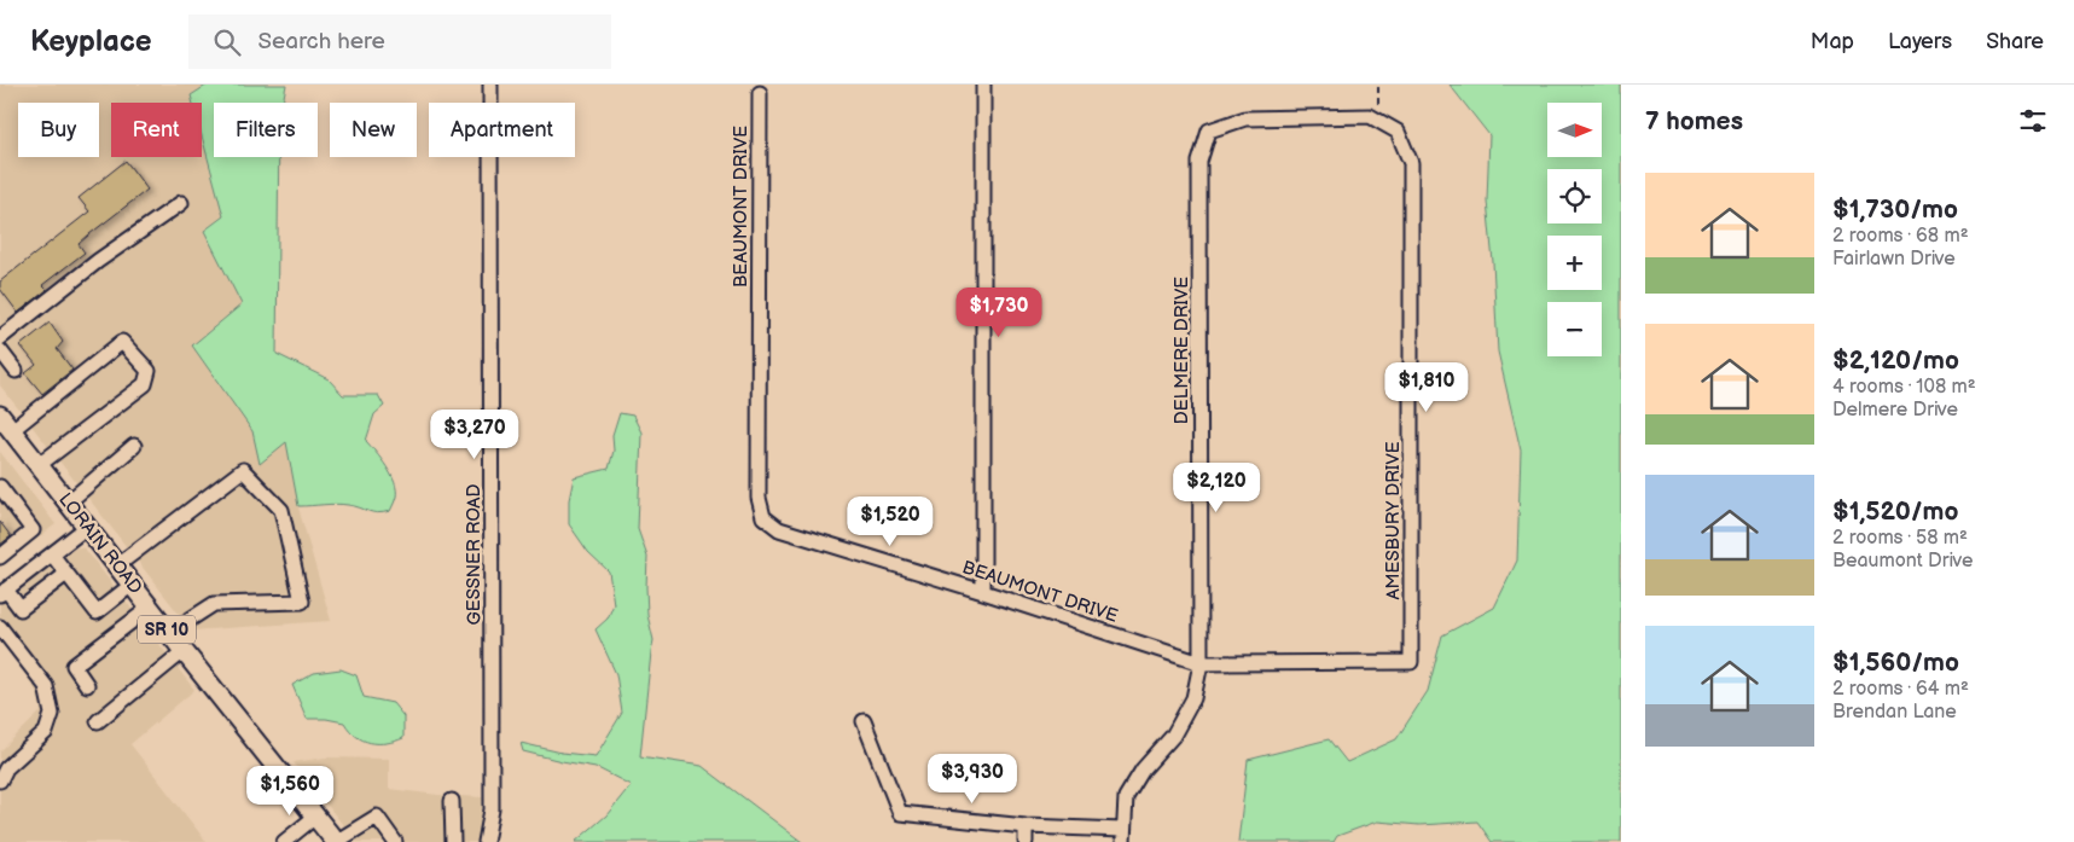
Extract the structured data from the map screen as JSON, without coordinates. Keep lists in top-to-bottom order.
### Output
{
  "streets": {
    "main road": ["LORAIN ROAD", "SR 10"],
    "street": [
      "BEAUMONT DRIVE",
      "DELMERE DRIVE",
      "AMESBURY DRIVE",
      "GESSNER ROAD"
    ]
  },
  "crossings": [
    ["BEAUMONT DRIVE", "DELMERE DRIVE"],
    ["BEAUMONT DRIVE", "AMESBURY DRIVE"],
    ["DELMERE DRIVE", "AMESBURY DRIVE"]
  ],
  "north": "right",
  "page": {
    "header": "Keyplace",
    "search": "Search here",
    "nav": ["Map", "Layers", "Share"],
    "heading": "7 homes",
    "map_buttons": ["+", "−"],
    "chip": [
      "Buy",
      "Rent",
      "Filters",
      "New",
      "Apartment"
    ],
    "list": [
      {
        "name": "$1,730/mo",
        "note": "2 rooms · 68 m² · Fairlawn Drive"
      },
      {
        "name": "$2,120/mo",
        "note": "4 rooms · 108 m² · Delmere Drive"
      },
      {
        "name": "$1,520/mo",
        "note": "2 rooms · 58 m² · Beaumont Drive"
      },
      {
        "name": "$1,560/mo",
        "note": "2 rooms · 64 m² · Brendan Lane"
      }
    ],
    "price": [
      "$1,730",
      "$1,810",
      "$3,270",
      "$2,120",
      "$1,520",
      "$3,930",
      "$1,560"
    ]
  }
}
